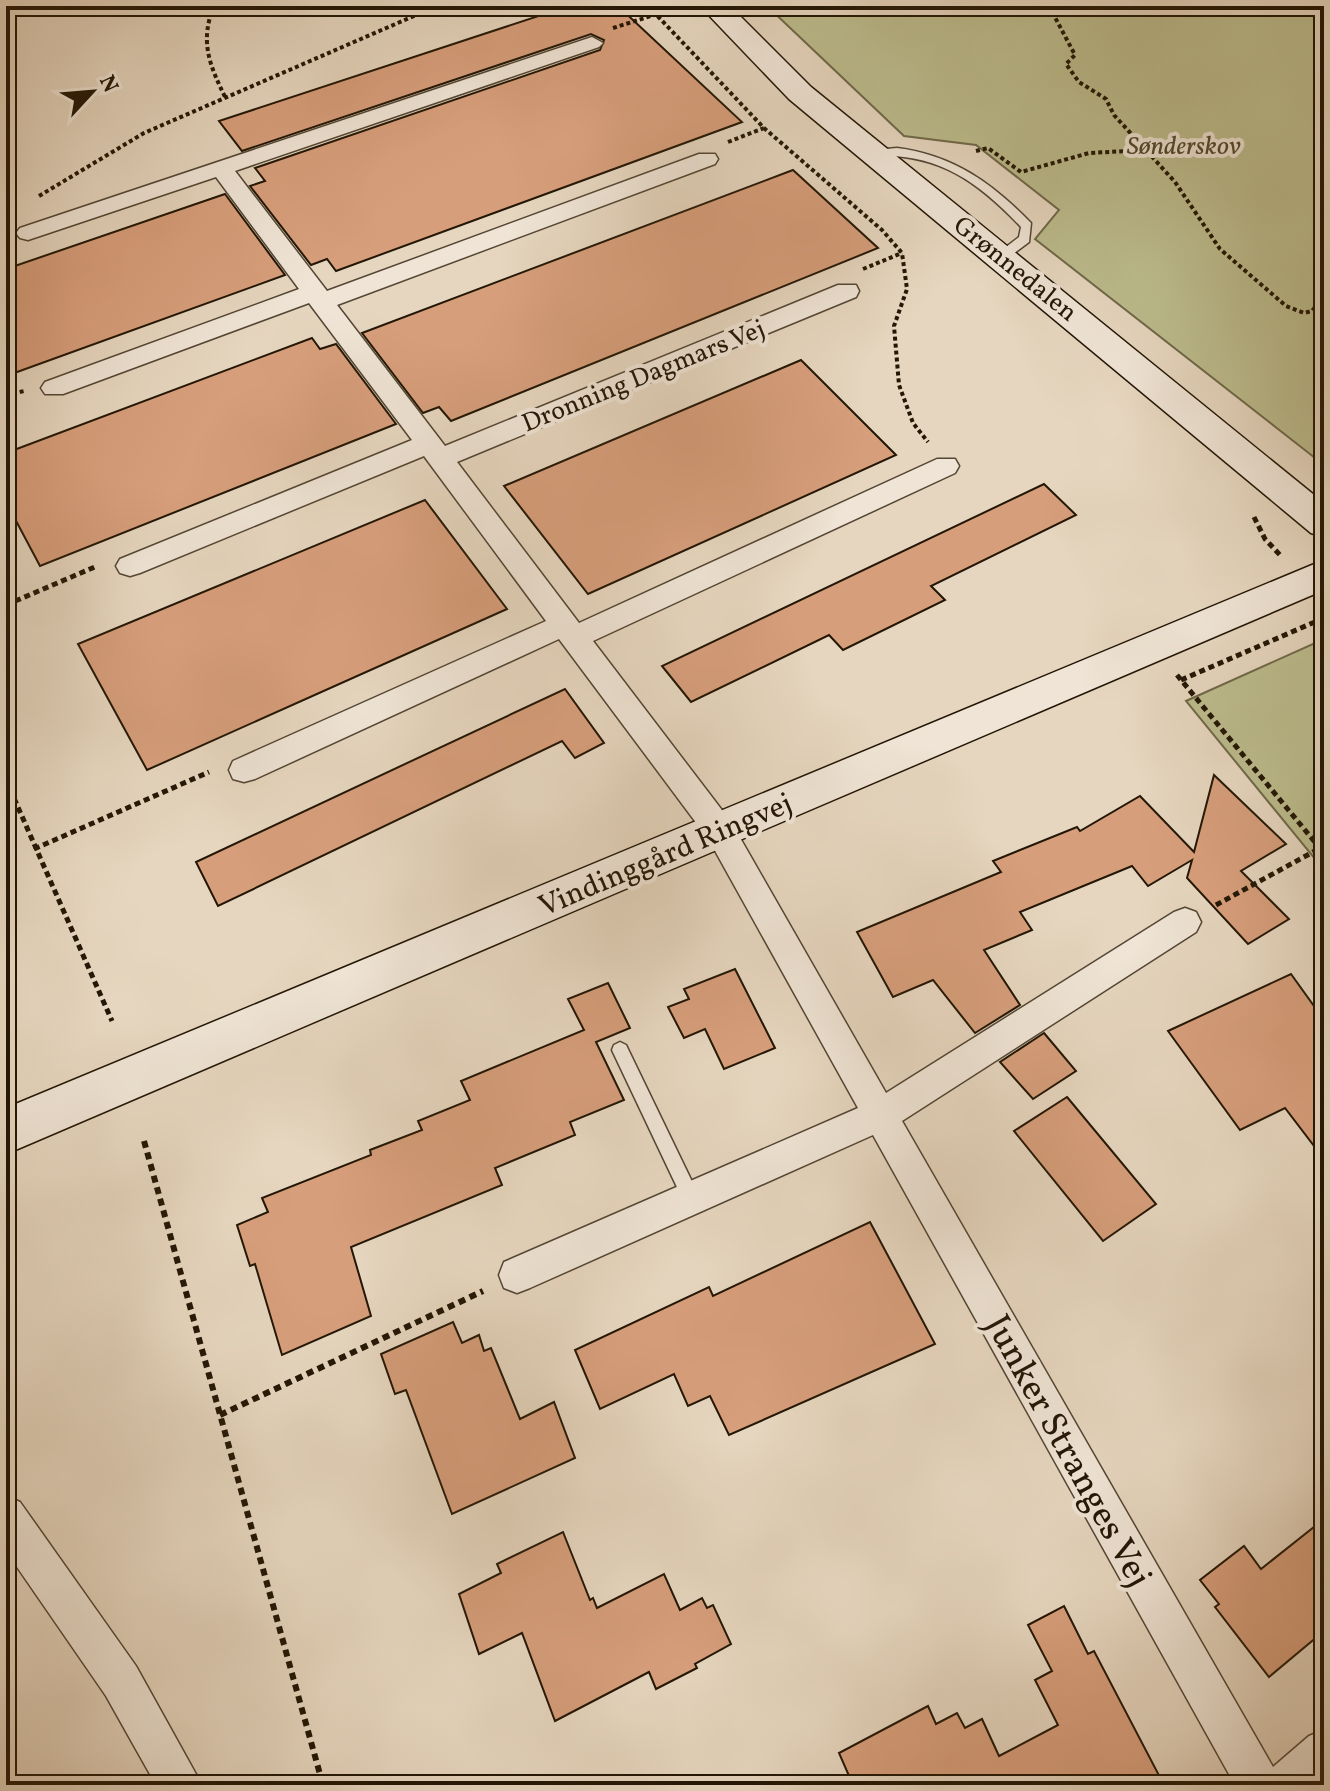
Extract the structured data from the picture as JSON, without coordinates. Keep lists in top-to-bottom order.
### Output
{
  "streets": {
    "street": [
      "Grønnedalen",
      "Dronning Dagmars Vej",
      "Vindinggård Ringvej",
      "Junker Stranges Vej"
    ]
  },
  "crossings": [
    ["Vindinggård Ringvej", "Junker Stranges Vej"]
  ],
  "parks": ["Sønderskov"],
  "north": "top right"
}
